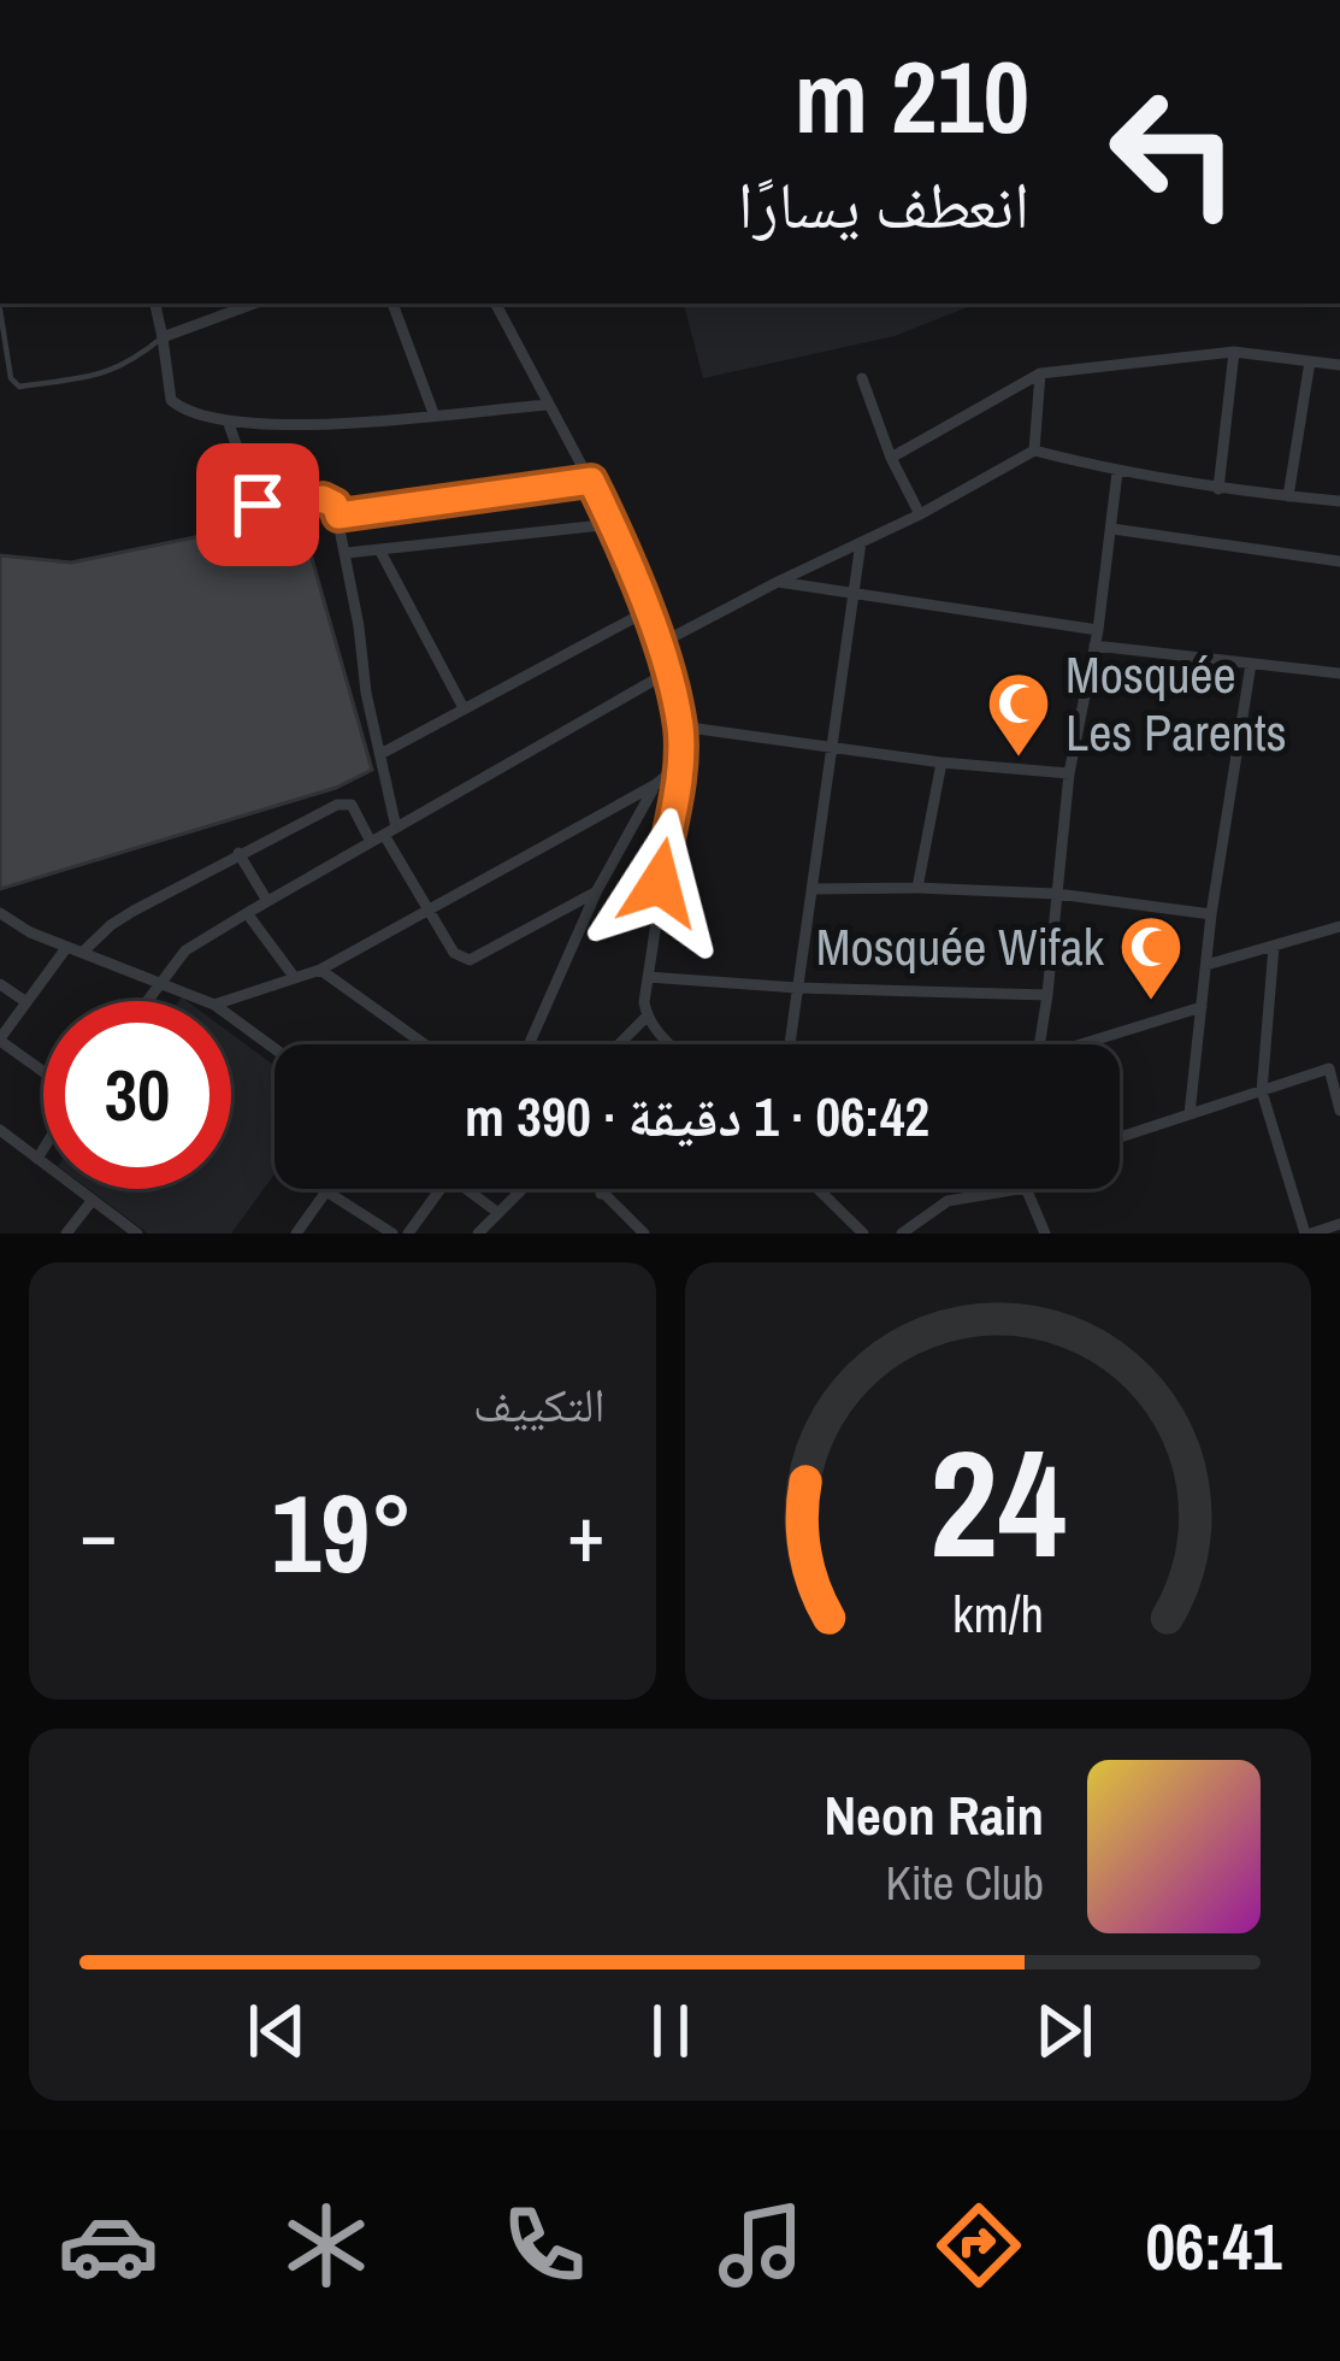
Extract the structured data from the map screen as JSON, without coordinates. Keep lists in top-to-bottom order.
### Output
{
  "places": {
    "mosque": ["Mosquée Les Parents", "Mosquée Wifak"]
  },
  "page": {
    "turn": ["210 m", "انعطف يسارًا"],
    "limit": "30",
    "trip": "06:42 · 1 دقيقة · 390 m",
    "tile": "التكييف",
    "heat": ["−", "19°", "+"],
    "song": ["Neon Rain", "Kite Club"],
    "tabs": "06:41",
    "gauge": ["24", "km/h"]
  }
}
